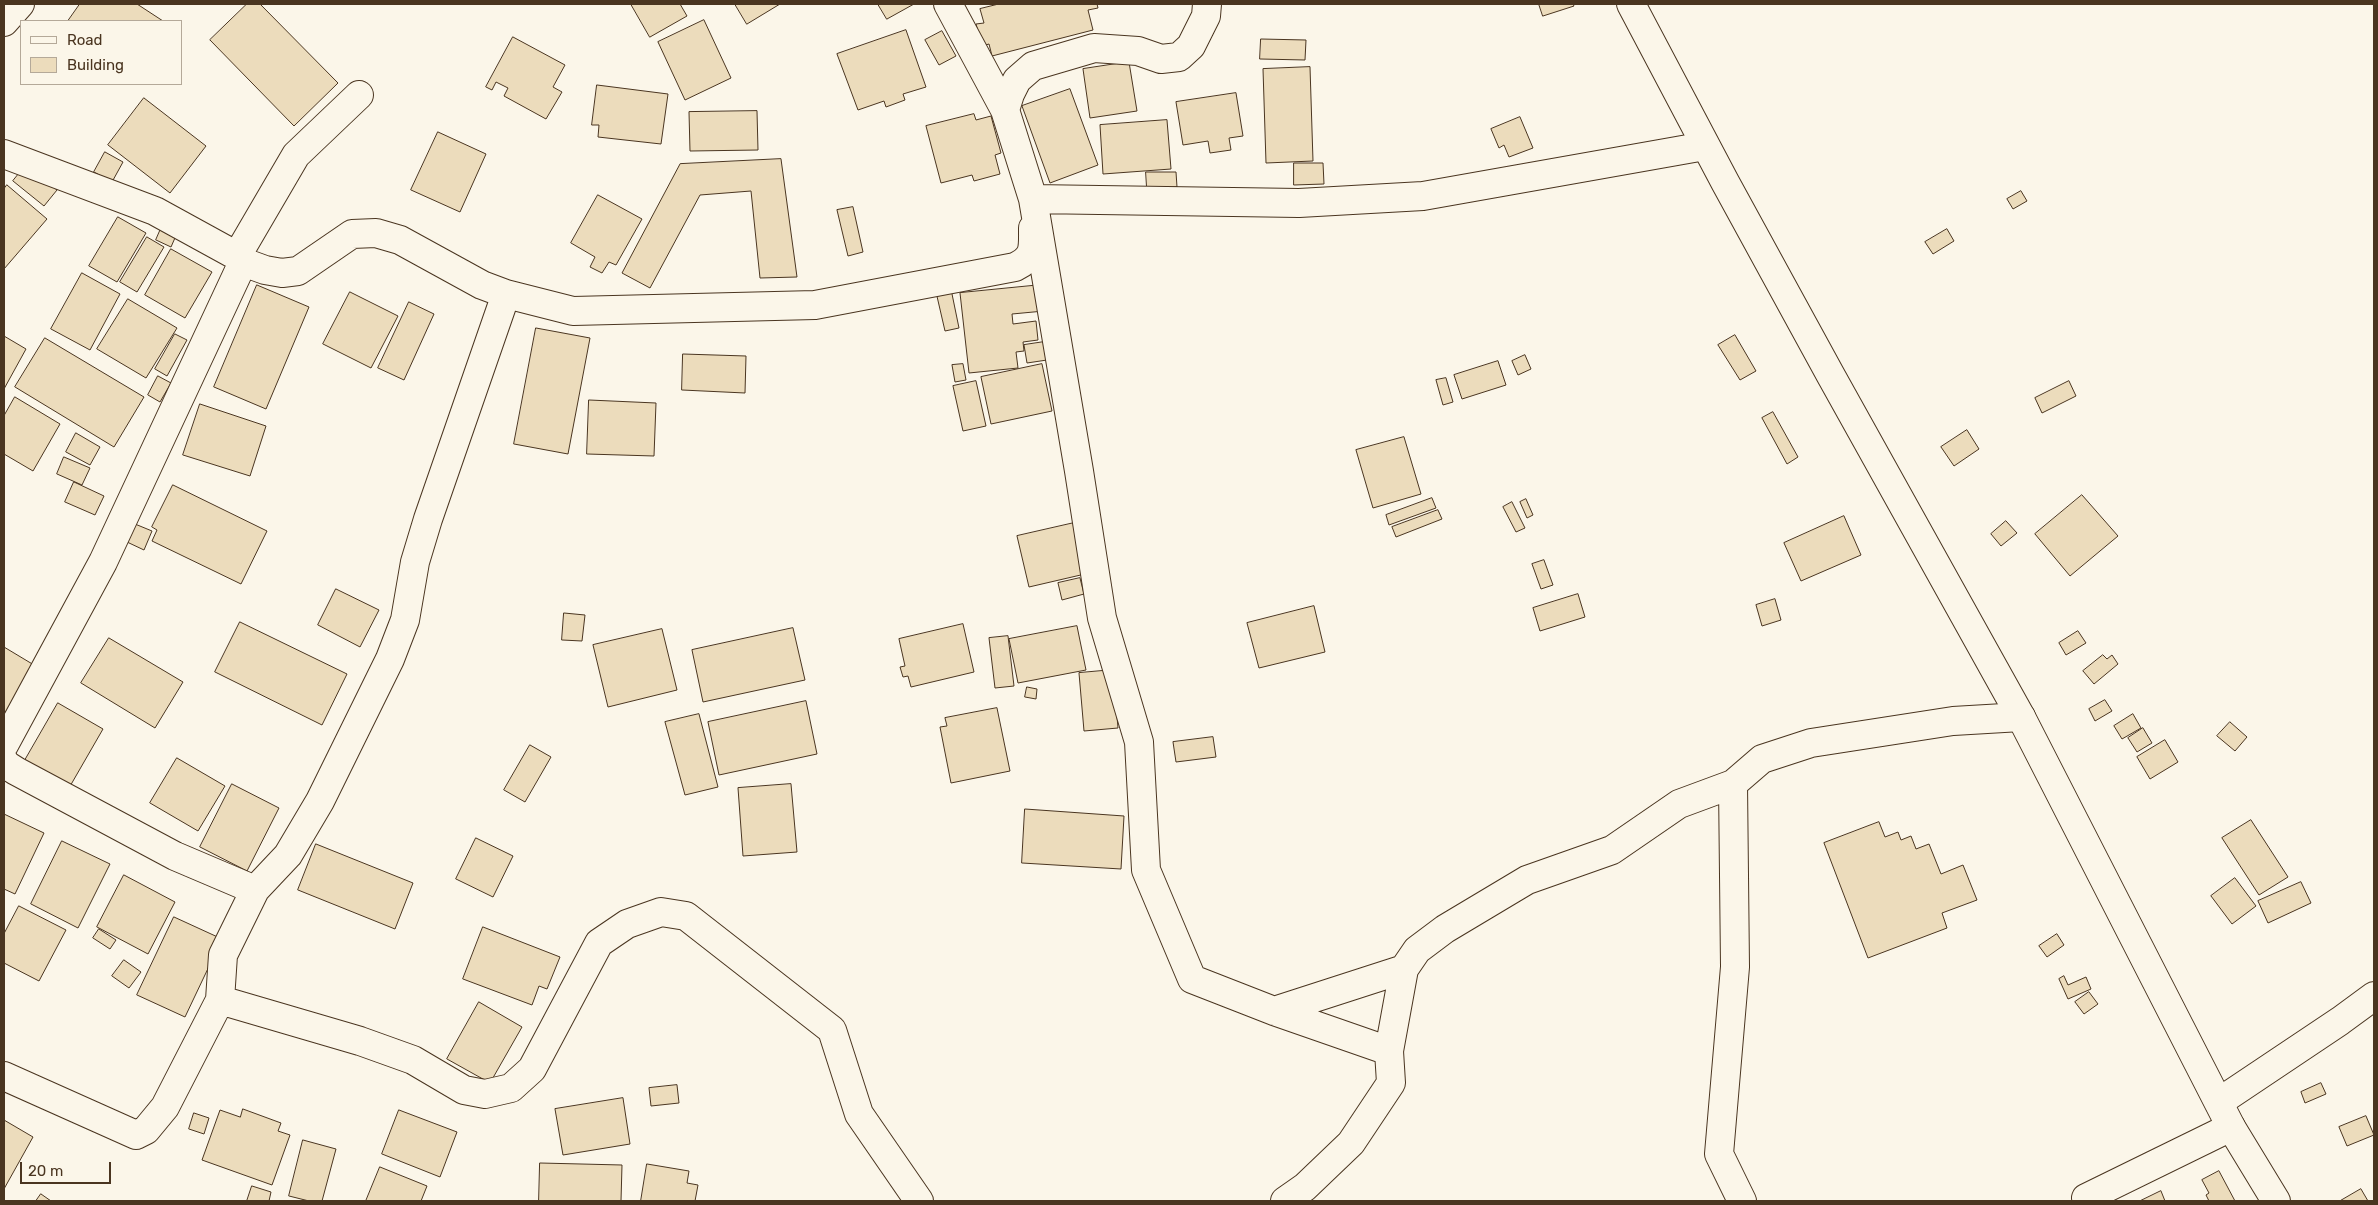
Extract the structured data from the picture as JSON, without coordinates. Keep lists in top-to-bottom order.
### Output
{
  "legend": ["Road", "Building"],
  "scale_bar": "20 m"
}
